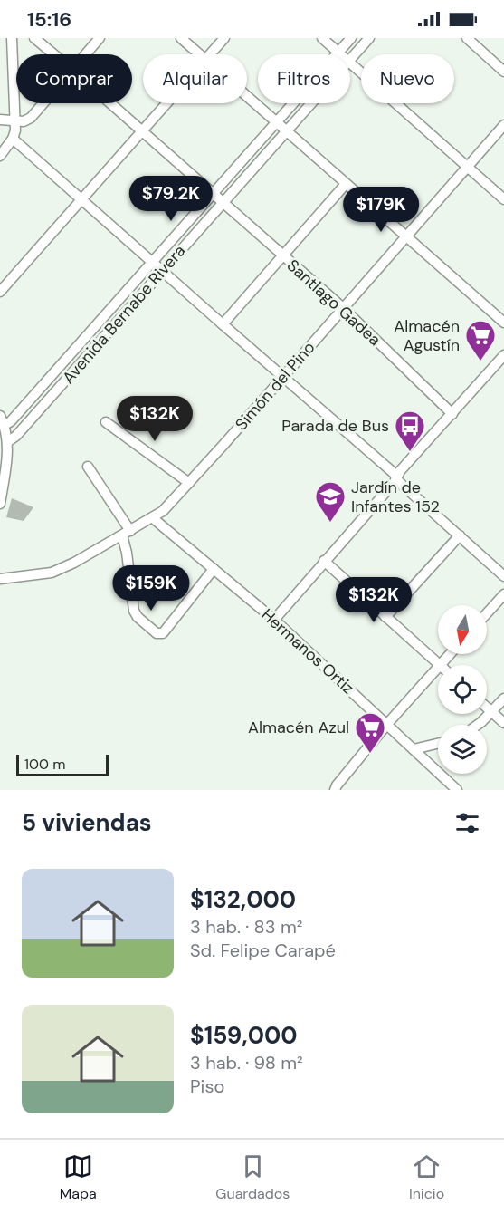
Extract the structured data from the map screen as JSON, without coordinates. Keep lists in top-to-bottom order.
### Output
{
  "streets": {
    "street": [
      "Santiago Gadea",
      "Avenida Bernabe Rivera",
      "Simón del Pino",
      "Hermanos Ortiz"
    ]
  },
  "crossings": [
    ["Santiago Gadea", "Avenida Bernabe Rivera"],
    ["Santiago Gadea", "Simón del Pino"],
    ["Simón del Pino", "Hermanos Ortiz"]
  ],
  "places": {
    "supermarket": ["Almacén Agustín", "Almacén Azul"],
    "bus stop": ["Parada de Bus"],
    "school or university": ["Jardín de Infantes 152"]
  },
  "scale_bar": "100 m",
  "north": "bottom",
  "page": {
    "status": "15:16",
    "chip": [
      "Comprar",
      "Alquilar",
      "Filtros",
      "Nuevo"
    ],
    "price": [
      "$79.2K",
      "$179K",
      "$132K",
      "$159K",
      "$132K"
    ],
    "scale": "100 m",
    "heading": "5 viviendas",
    "list": [
      {
        "name": "$132,000",
        "note": "3 hab. · 83 m² · Sd. Felipe Carapé"
      },
      {
        "name": "$159,000",
        "note": "3 hab. · 98 m² · Piso"
      }
    ],
    "tabs": ["Mapa", "Guardados", "Inicio"]
  }
}
